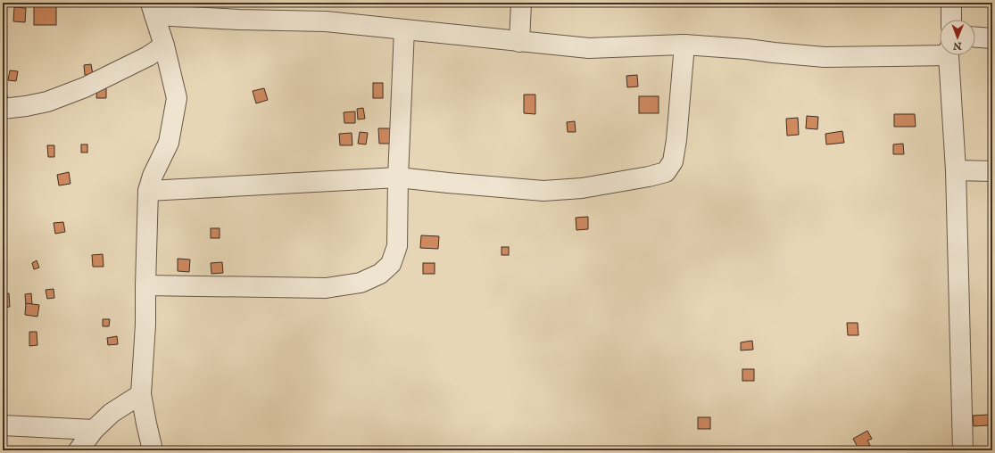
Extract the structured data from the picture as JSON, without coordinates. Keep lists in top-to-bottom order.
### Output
{
  "north": "bottom"
}
